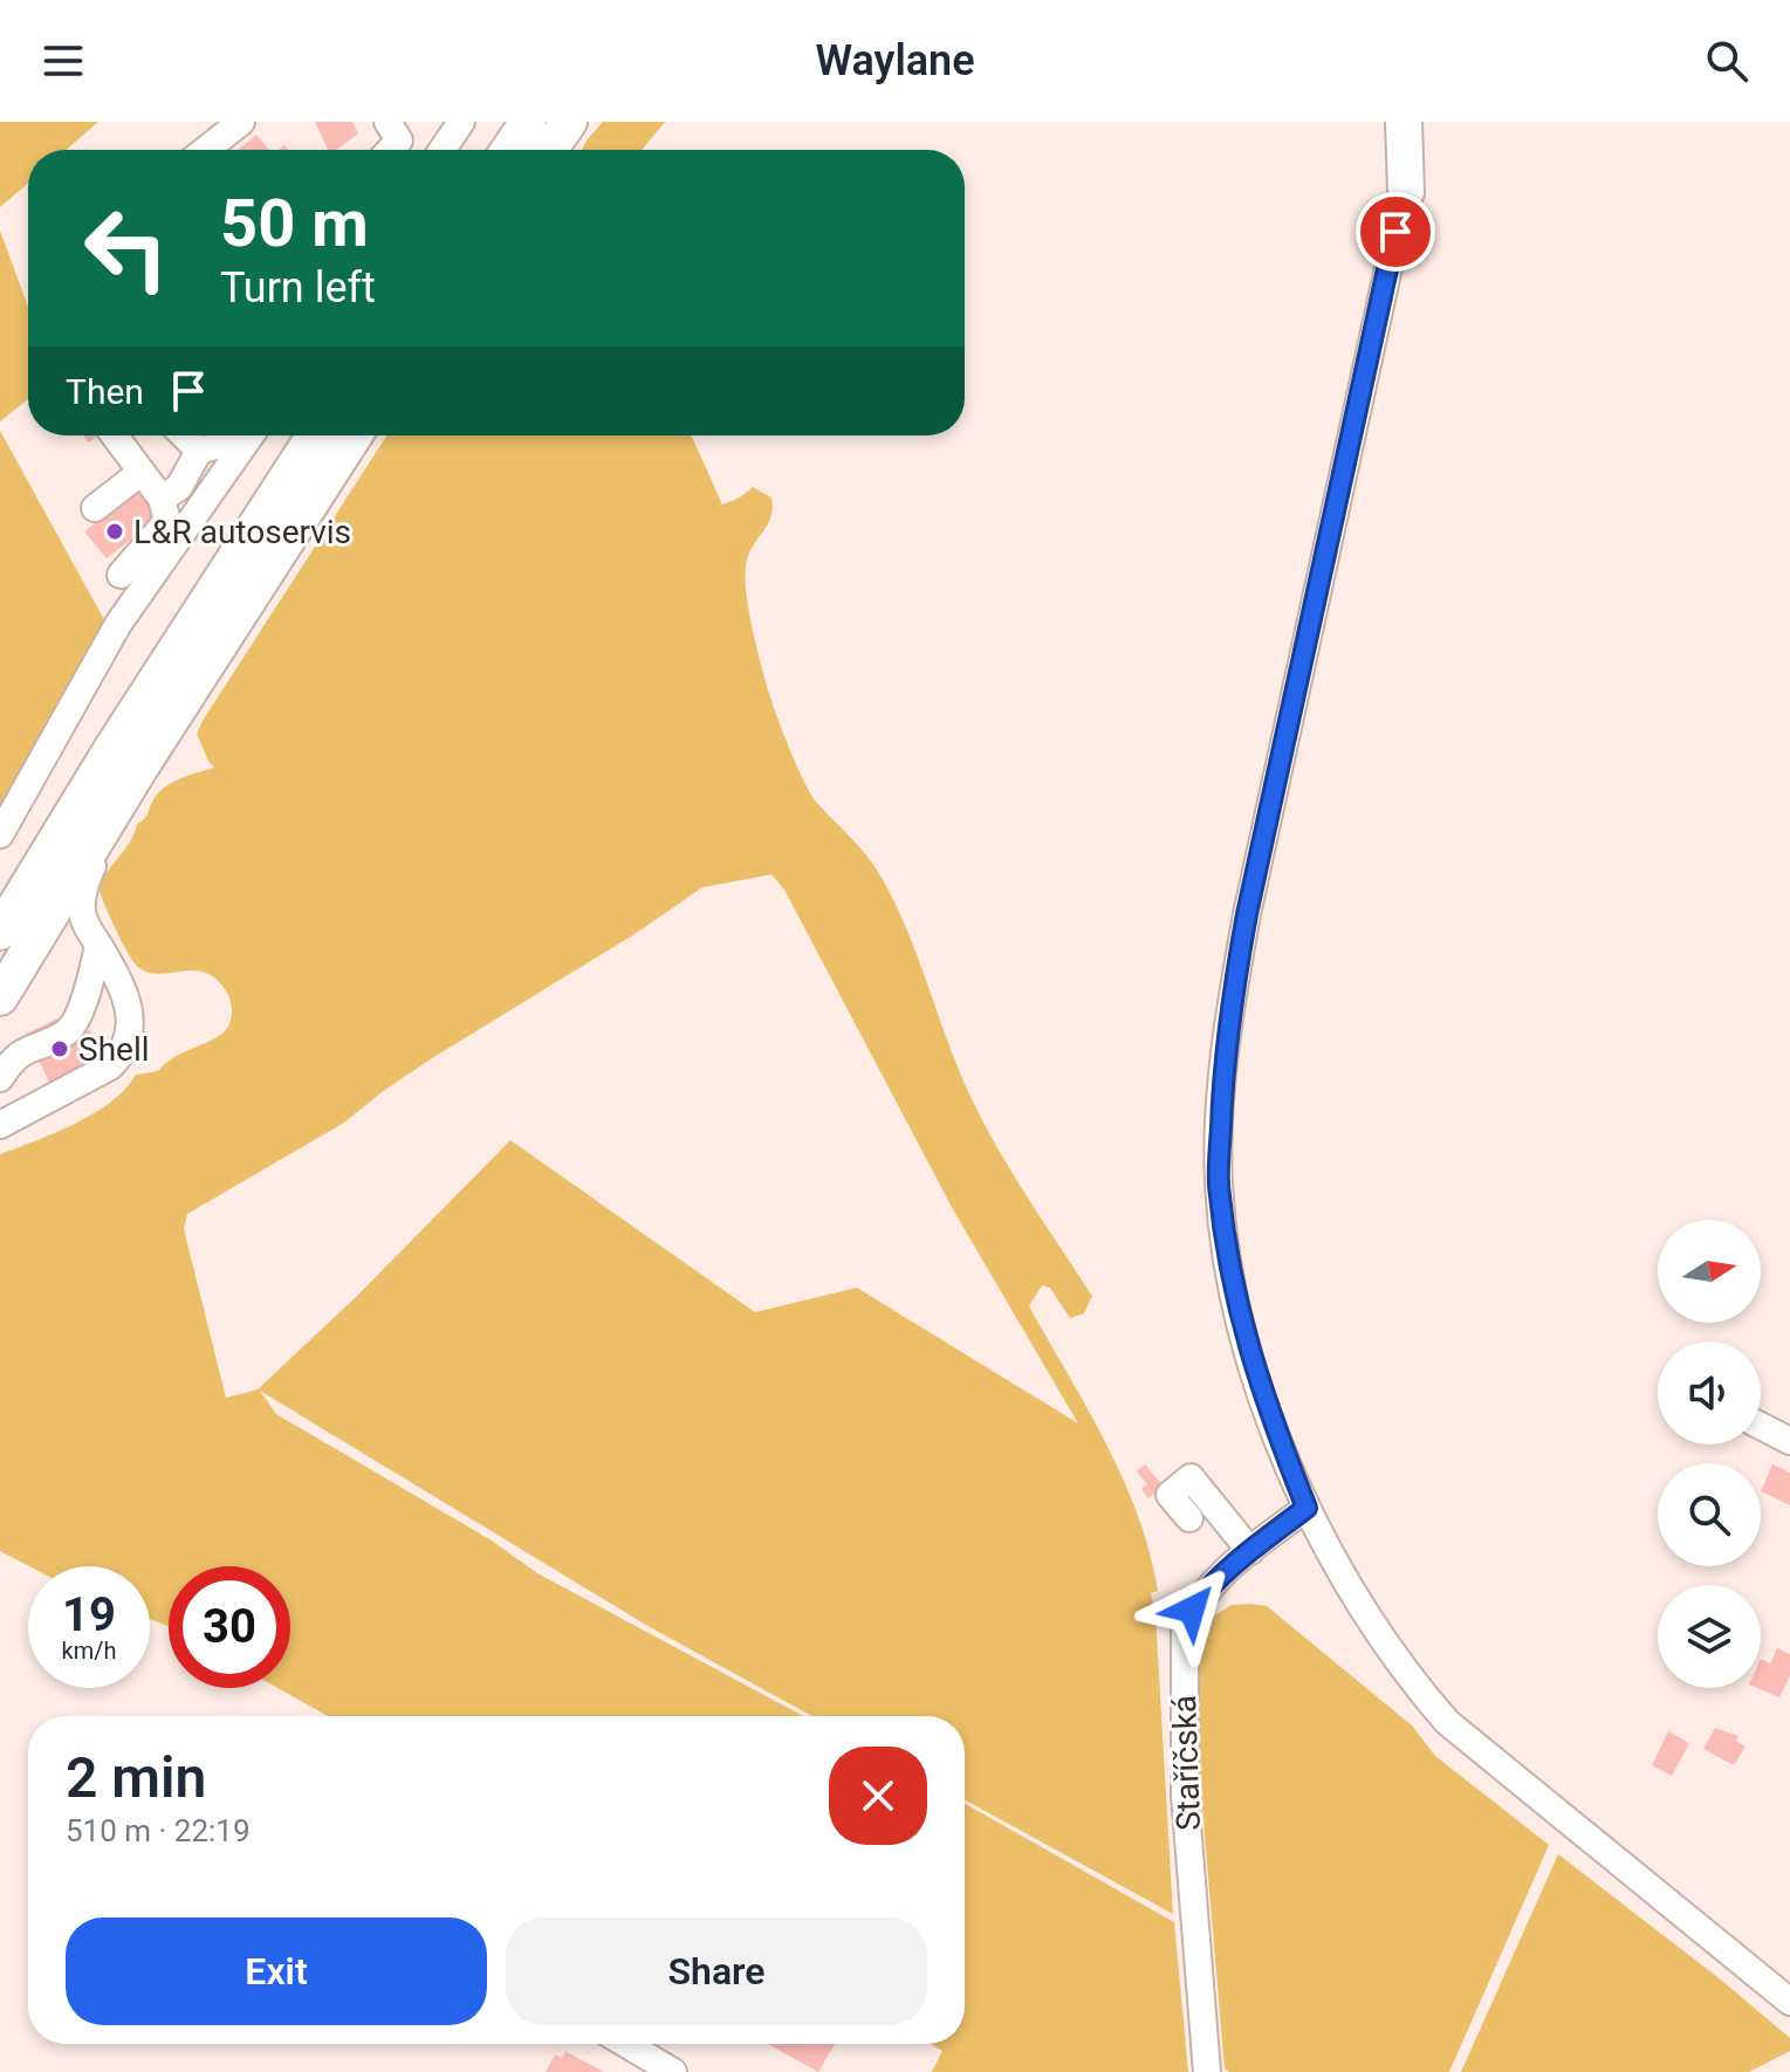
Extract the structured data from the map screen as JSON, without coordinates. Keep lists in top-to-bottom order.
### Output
{
  "streets": {
    "street": ["Staříčská"]
  },
  "places": ["L&R autoservis", "Shell"],
  "north": "right",
  "page": {
    "header": "Waylane",
    "turn": ["50 m", "Turn left"],
    "then": "Then",
    "speed": "19 km/h",
    "limit": "30",
    "heading": ["2 min", "510 m · 22:19"],
    "buttons": ["Exit", "Share"]
  }
}
